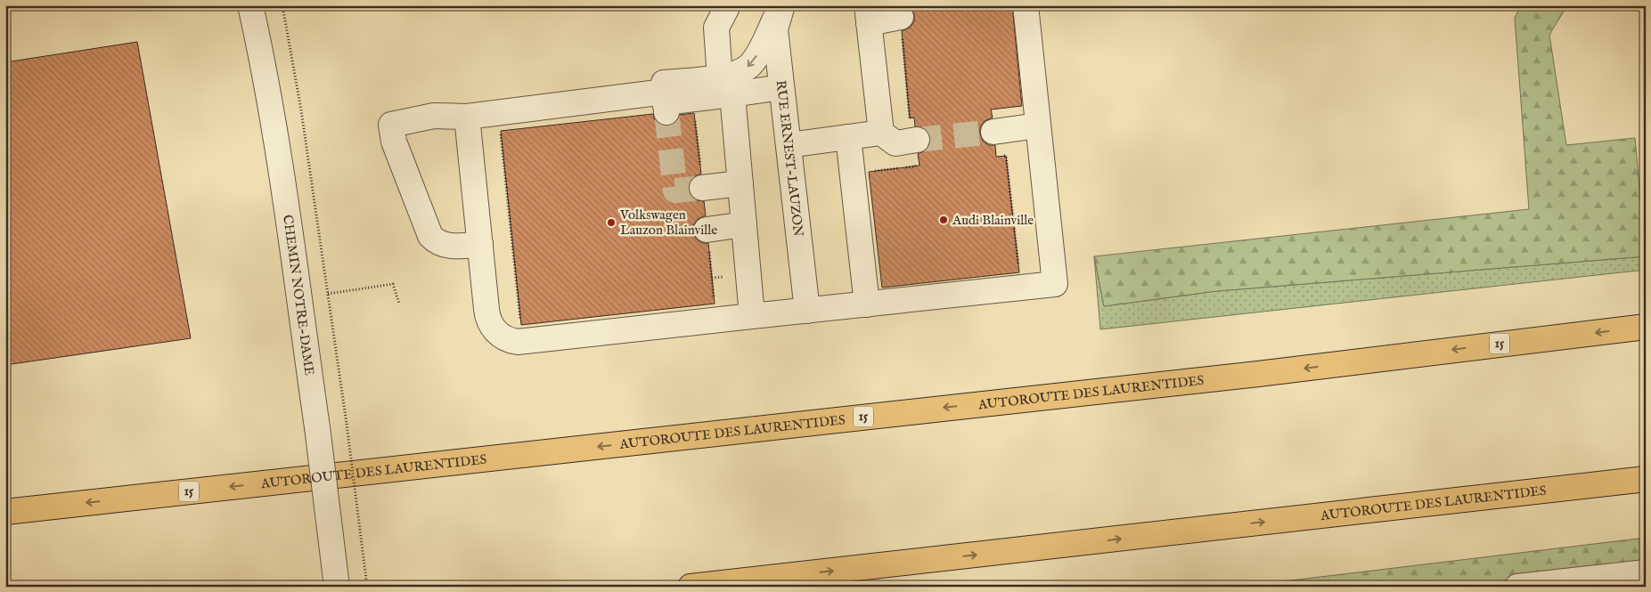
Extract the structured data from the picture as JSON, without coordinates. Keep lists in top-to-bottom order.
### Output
{
  "streets": {
    "highway": ["15", "AUTOROUTE DES LAURENTIDES"],
    "street": ["RUE ERNEST-LAUZON", "CHEMIN NOTRE-DAME"]
  },
  "places": ["Audi Blainville", "Volkswagen Lauzon Blainville"]
}
